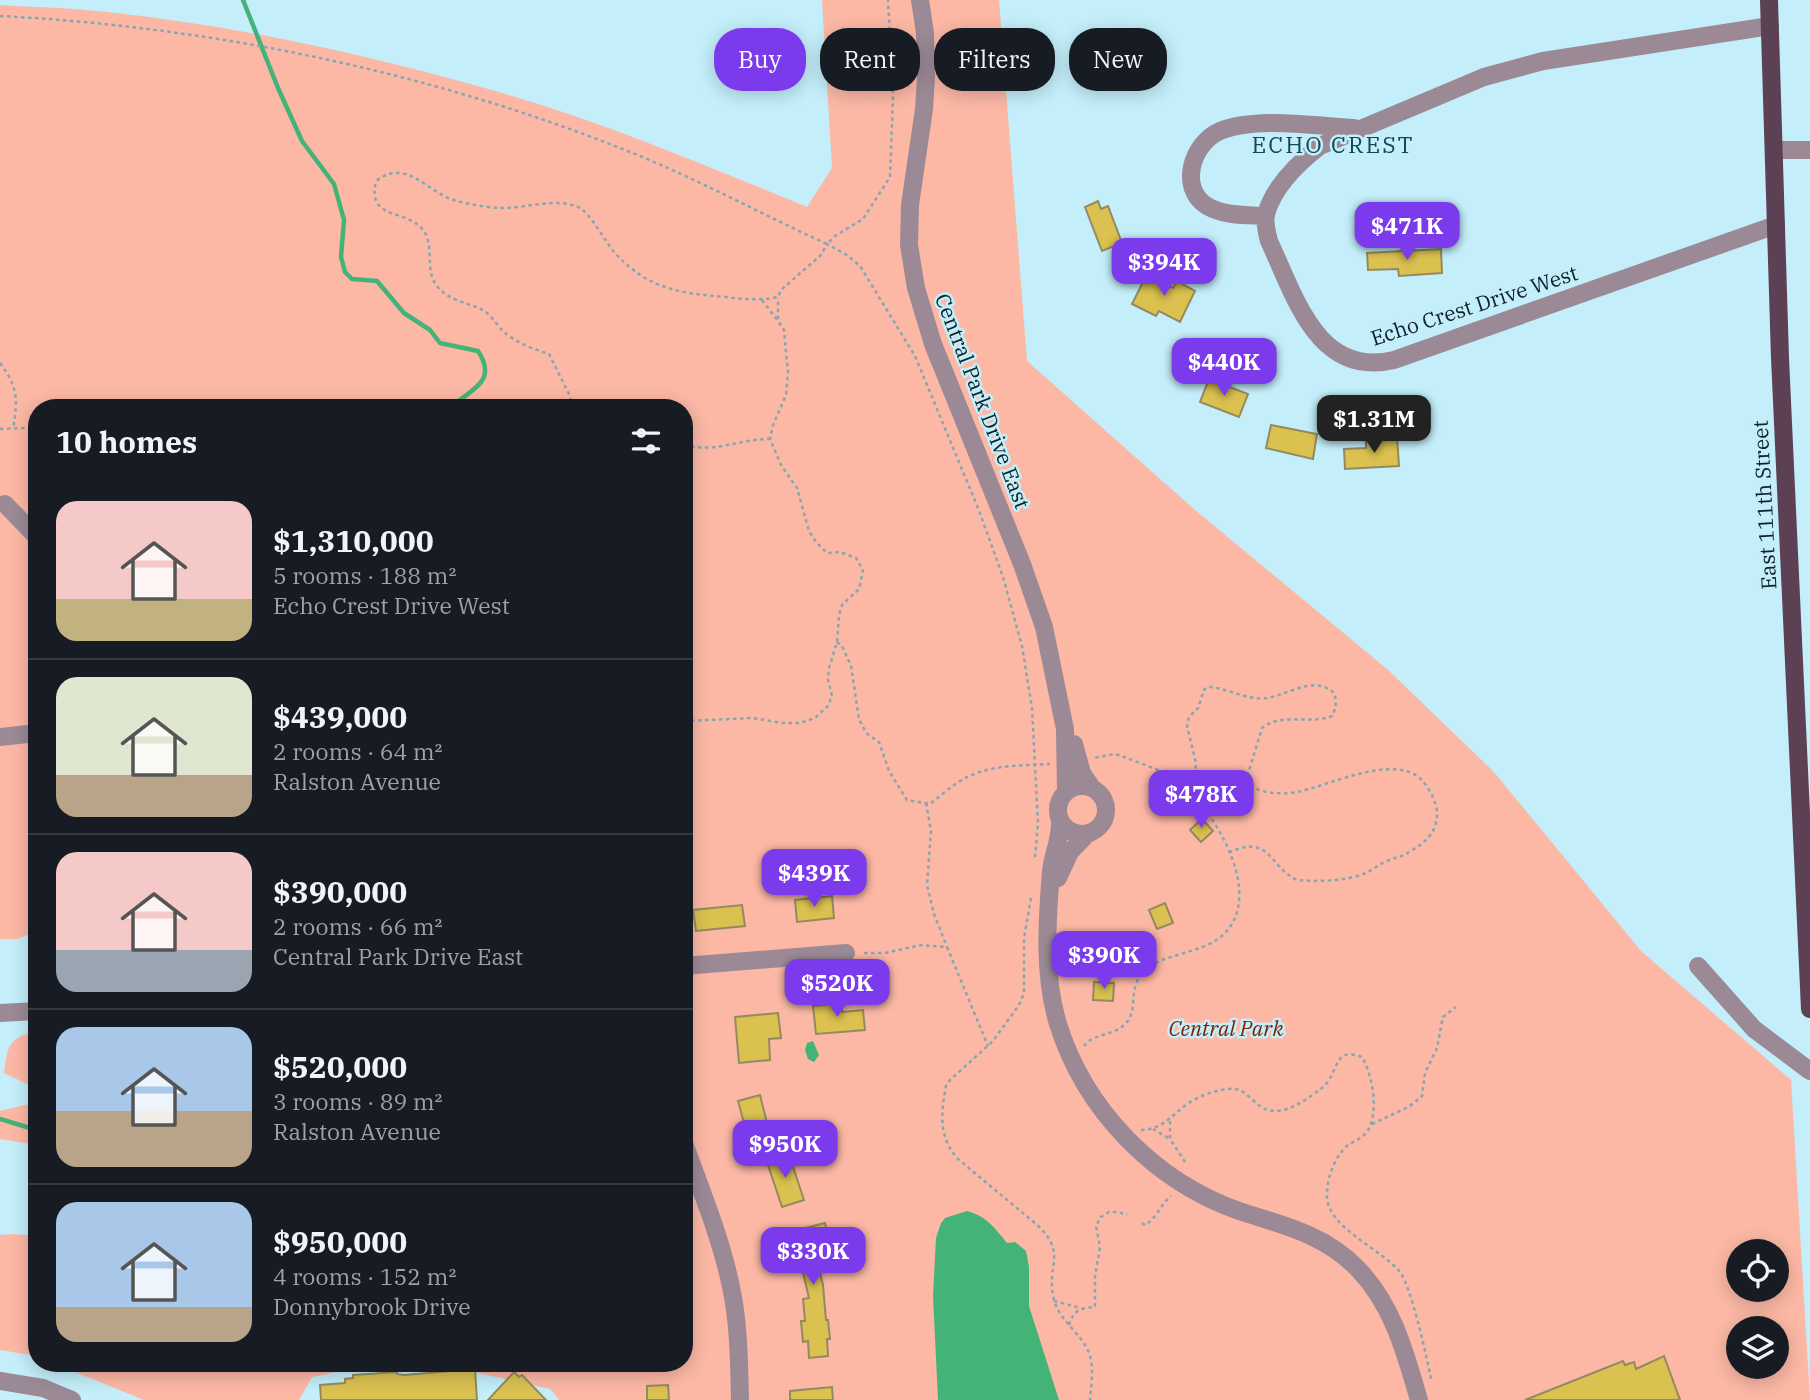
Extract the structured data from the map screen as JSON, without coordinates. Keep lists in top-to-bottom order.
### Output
{
  "streets": {
    "main road": ["East 111th Street"],
    "street": ["Echo Crest Drive West", "Central Park Drive East"]
  },
  "crossings": [
    ["Echo Crest Drive West", "East 111th Street"]
  ],
  "districts": ["ECHO CREST"],
  "parks": ["Central Park"],
  "page": {
    "chip": [
      "Buy",
      "Rent",
      "Filters",
      "New"
    ],
    "price": [
      "$471K",
      "$394K",
      "$440K",
      "$1.31M",
      "$478K",
      "$439K",
      "$390K",
      "$520K",
      "$950K",
      "$330K"
    ],
    "heading": "10 homes",
    "list": [
      {
        "name": "$1,310,000",
        "note": "5 rooms · 188 m² · Echo Crest Drive West"
      },
      {
        "name": "$439,000",
        "note": "2 rooms · 64 m² · Ralston Avenue"
      },
      {
        "name": "$390,000",
        "note": "2 rooms · 66 m² · Central Park Drive East"
      },
      {
        "name": "$520,000",
        "note": "3 rooms · 89 m² · Ralston Avenue"
      },
      {
        "name": "$950,000",
        "note": "4 rooms · 152 m² · Donnybrook Drive"
      }
    ]
  }
}
